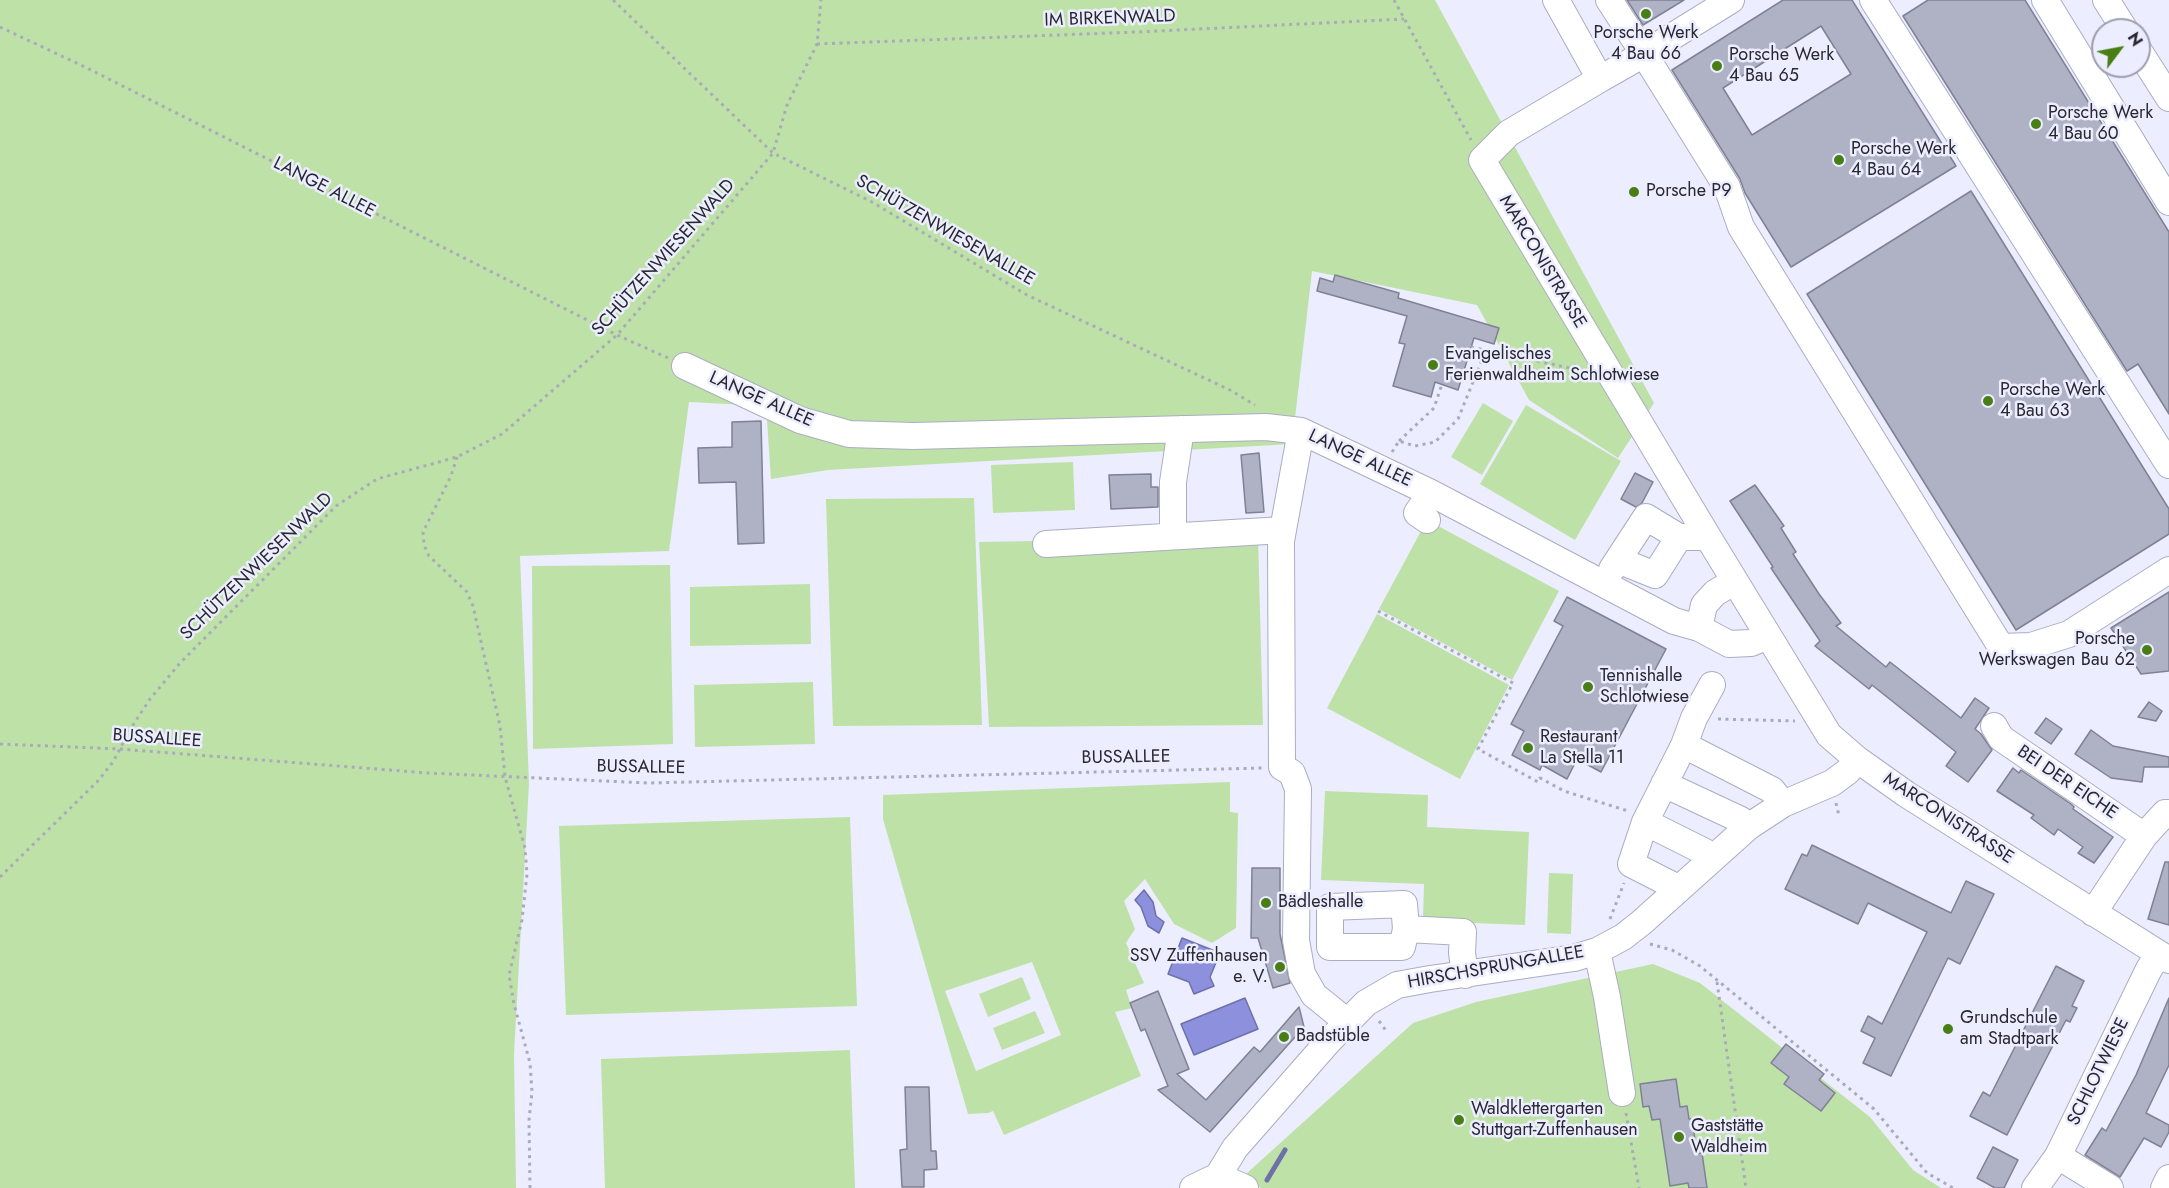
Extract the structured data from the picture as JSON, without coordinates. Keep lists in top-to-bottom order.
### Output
{
  "streets": {
    "street": [
      "LANGE ALLEE",
      "MARCONISTRASSE",
      "BEI DER EICHE",
      "HIRSCHSPRUNGALLEE",
      "SCHLOTWIESE"
    ],
    "path": [
      "IM BIRKENWALD",
      "SCHÜTZENWIESENALLEE",
      "SCHÜTZENWIESENWALD",
      "BUSSALLEE"
    ]
  },
  "crossings": [
    ["IM BIRKENWALD", "SCHÜTZENWIESENWALD"],
    ["LANGE ALLEE", "SCHÜTZENWIESENWALD"],
    ["SCHÜTZENWIESENALLEE", "SCHÜTZENWIESENWALD"],
    ["SCHÜTZENWIESENWALD", "BUSSALLEE"],
    ["MARCONISTRASSE", "HIRSCHSPRUNGALLEE"],
    ["MARCONISTRASSE", "SCHLOTWIESE"]
  ],
  "places": [
    "Porsche Werk 4 Bau 66",
    "Porsche Werk 4 Bau 65",
    "Porsche Werk 4 Bau 60",
    "Porsche Werk 4 Bau 64",
    "Porsche P9",
    "Evangelisches Ferienwaldheim Schlotwiese",
    "Porsche Werk 4 Bau 63",
    "Porsche Werkswagen Bau 62",
    "Tennishalle Schlotwiese",
    "Restaurant La Stella 11",
    "Bädleshalle",
    "SSV Zuffenhausen e. V.",
    "Grundschule am Stadtpark",
    "Badstüble",
    "Waldklettergarten Stuttgart-Zuffenhausen",
    "Gaststätte Waldheim"
  ],
  "north": "top right"
}
